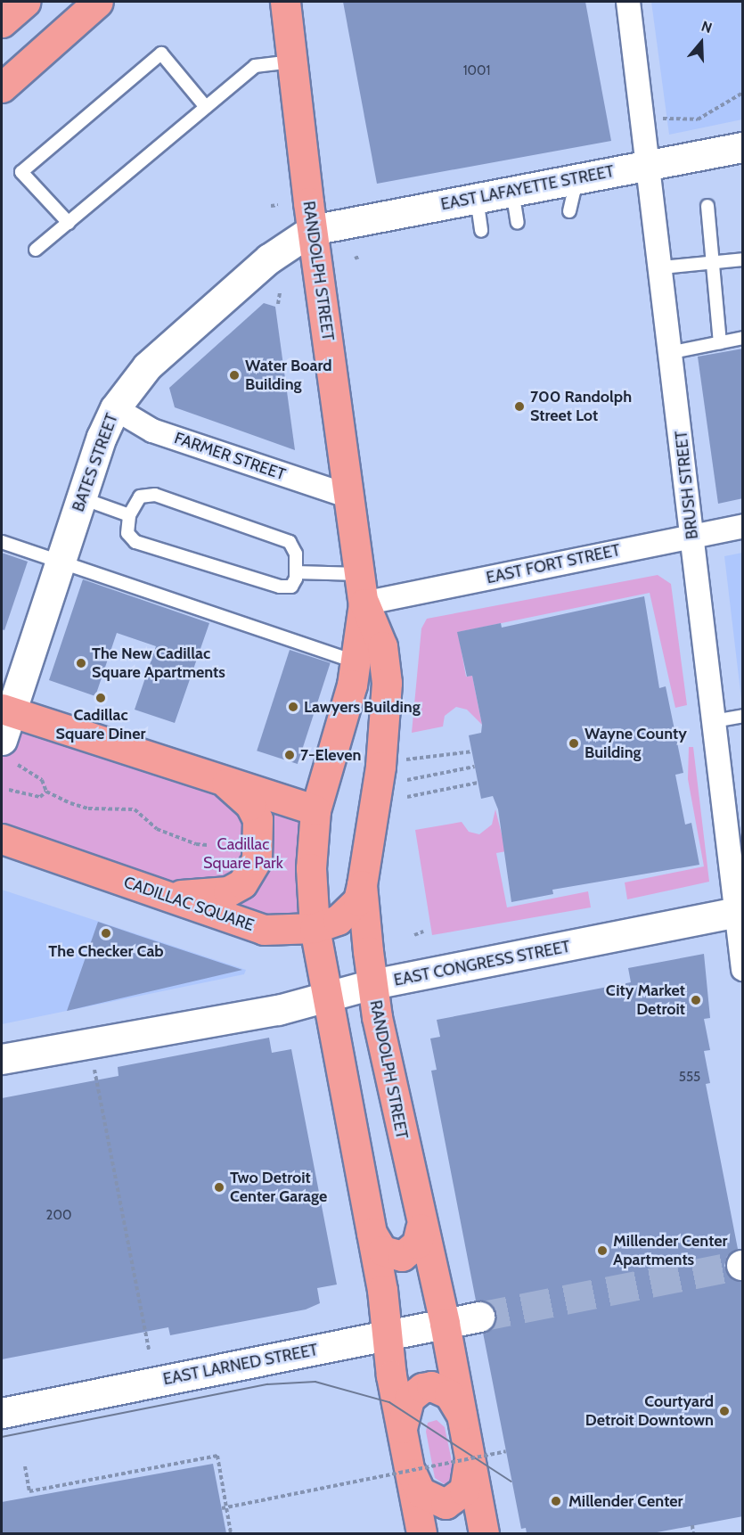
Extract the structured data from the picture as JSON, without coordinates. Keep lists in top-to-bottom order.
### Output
{
  "streets": {
    "main road": ["RANDOLPH STREET", "CADILLAC SQUARE"],
    "street": [
      "EAST LAFAYETTE STREET",
      "FARMER STREET",
      "BATES STREET",
      "BRUSH STREET",
      "EAST FORT STREET",
      "EAST CONGRESS STREET",
      "EAST LARNED STREET"
    ]
  },
  "crossings": [
    ["EAST LAFAYETTE STREET", "RANDOLPH STREET"],
    ["EAST LAFAYETTE STREET", "BATES STREET"],
    ["EAST LAFAYETTE STREET", "BRUSH STREET"],
    ["RANDOLPH STREET", "FARMER STREET"],
    ["RANDOLPH STREET", "BATES STREET"],
    ["RANDOLPH STREET", "EAST FORT STREET"],
    ["RANDOLPH STREET", "CADILLAC SQUARE"],
    ["RANDOLPH STREET", "EAST CONGRESS STREET"],
    ["RANDOLPH STREET", "EAST LARNED STREET"],
    ["FARMER STREET", "BATES STREET"],
    ["BRUSH STREET", "EAST FORT STREET"],
    ["BRUSH STREET", "EAST CONGRESS STREET"]
  ],
  "parks": ["Cadillac Square Park"],
  "places": [
    "Water Board Building",
    "700 Randolph Street Lot",
    "The New Cadillac Square Apartments",
    "Cadillac Square Diner",
    "Lawyers Building",
    "Wayne County Building",
    "7-Eleven",
    "The Checker Cab",
    "City Market Detroit",
    "Two Detroit Center Garage",
    "Millender Center Apartments",
    "Courtyard Detroit Downtown",
    "Millender Center"
  ],
  "house_numbers": ["1001", "555", "200"],
  "north": "top"
}
